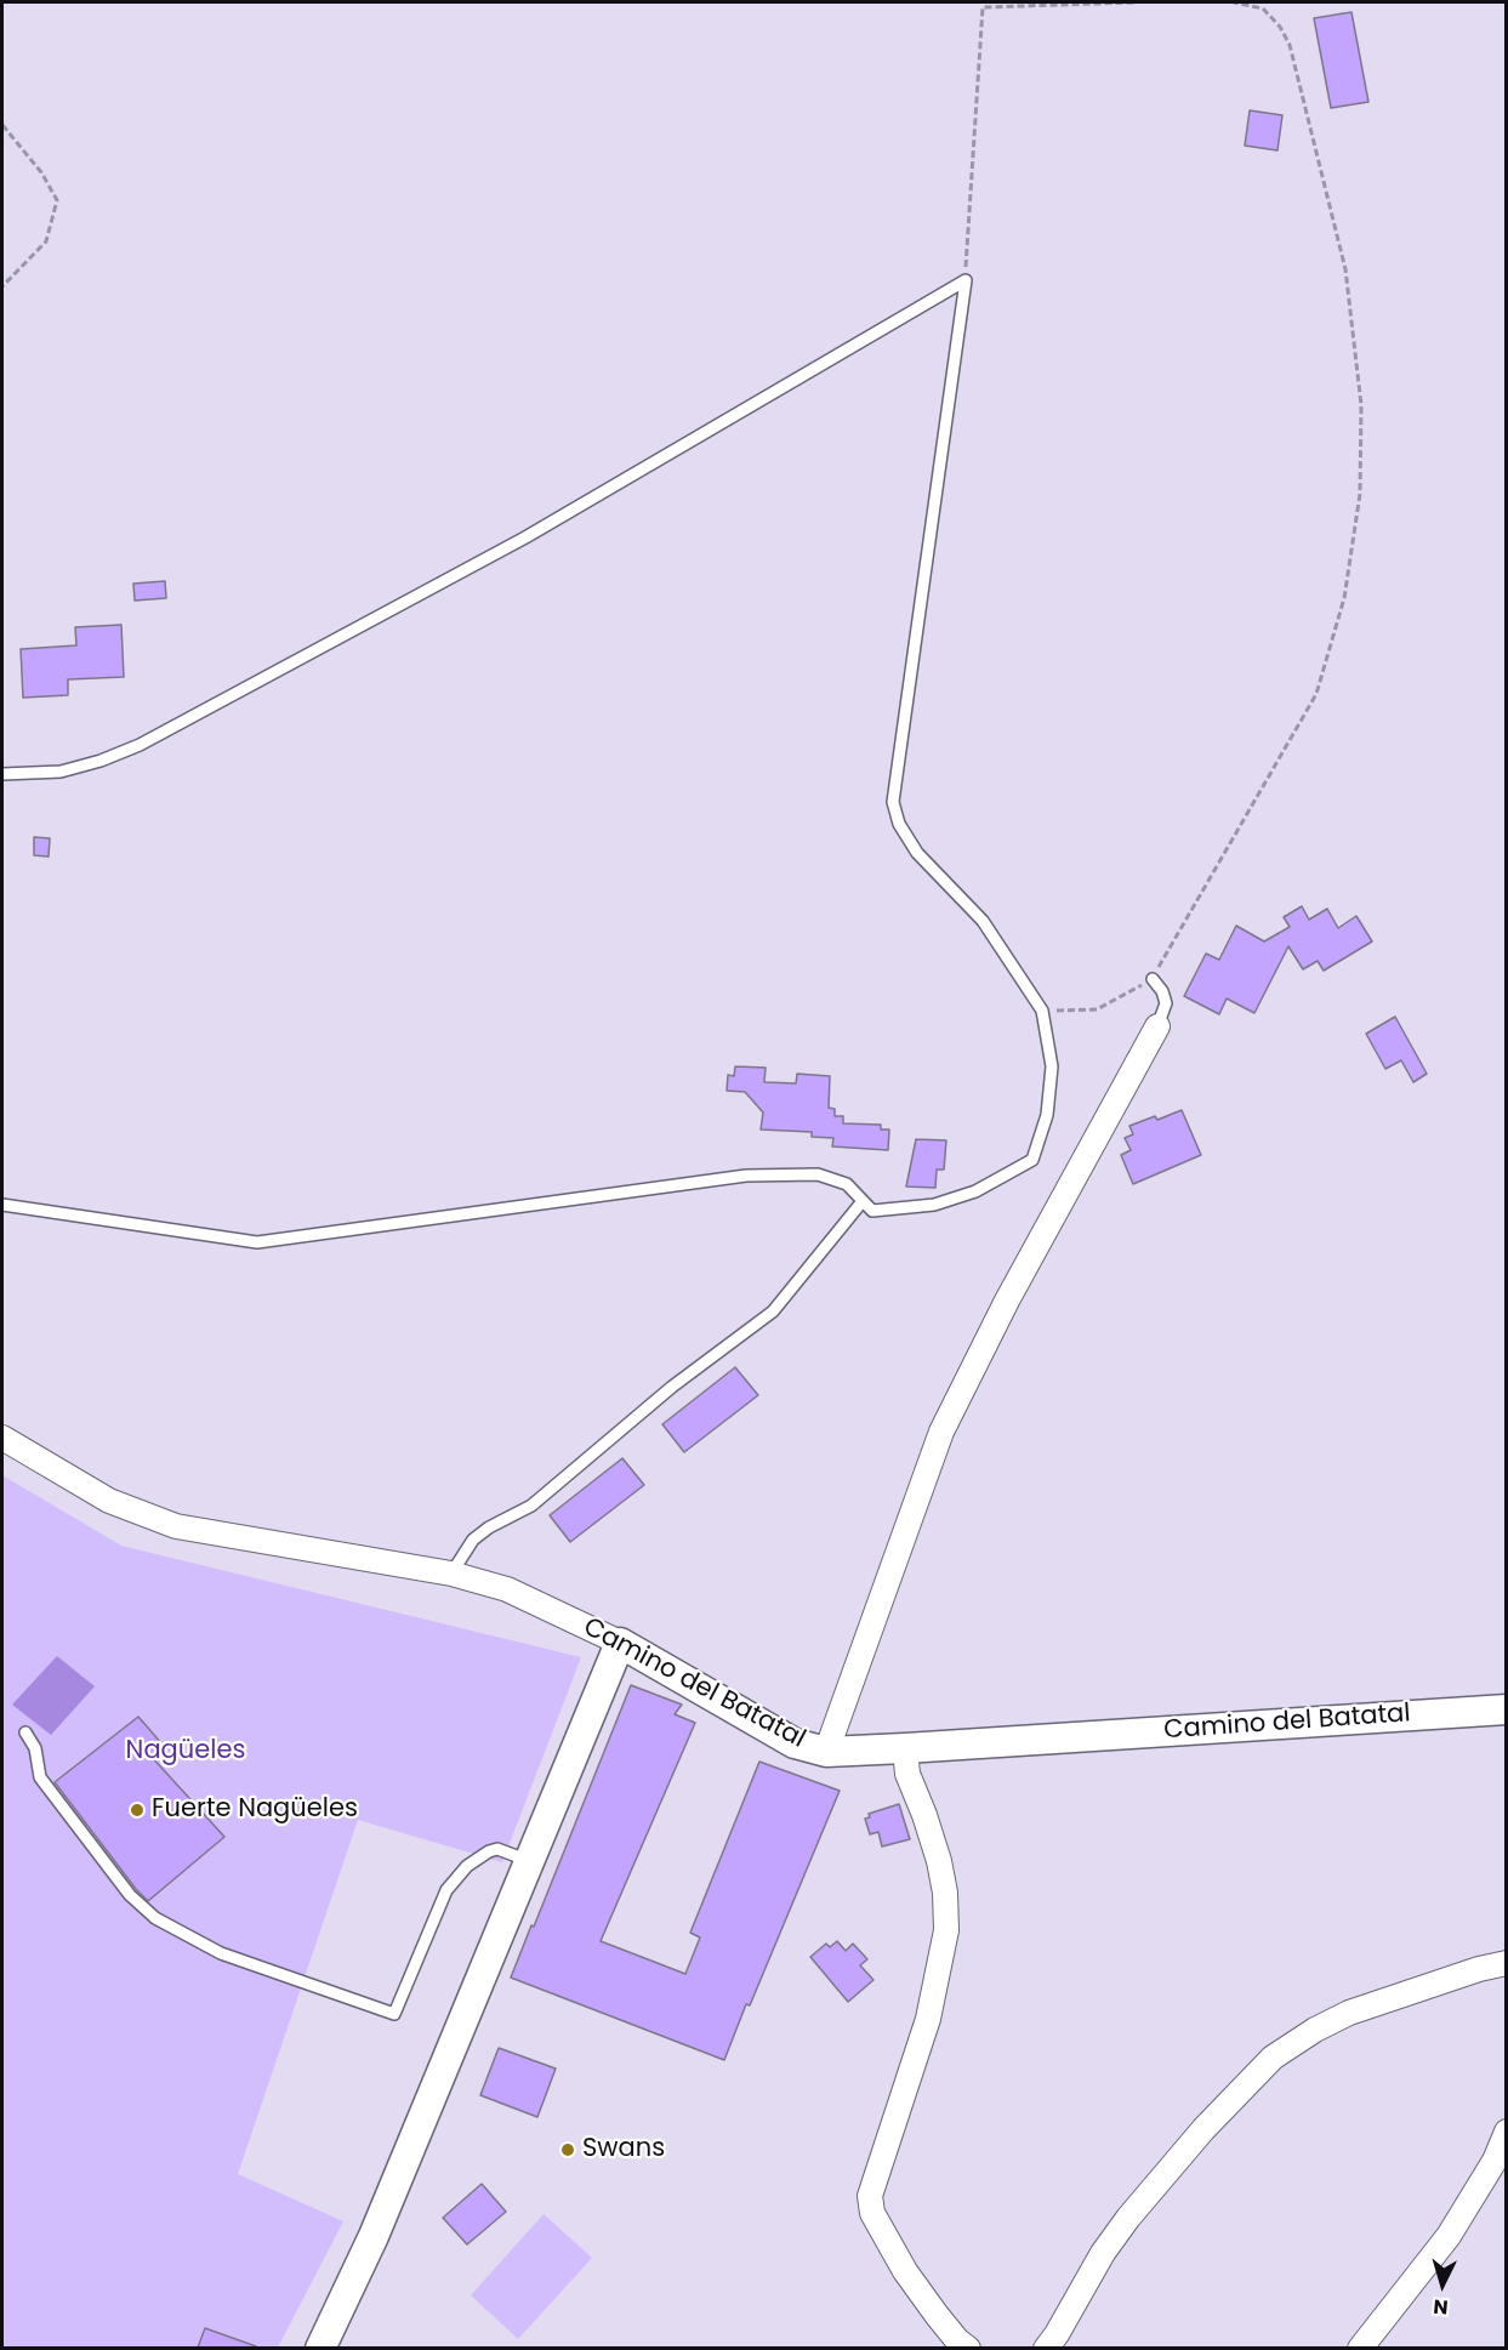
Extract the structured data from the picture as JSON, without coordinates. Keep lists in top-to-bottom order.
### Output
{
  "streets": {
    "street": ["Camino del Batatal"]
  },
  "parks": ["Nagüeles"],
  "places": ["Fuerte Nagüeles", "Swans"],
  "north": "bottom"
}
